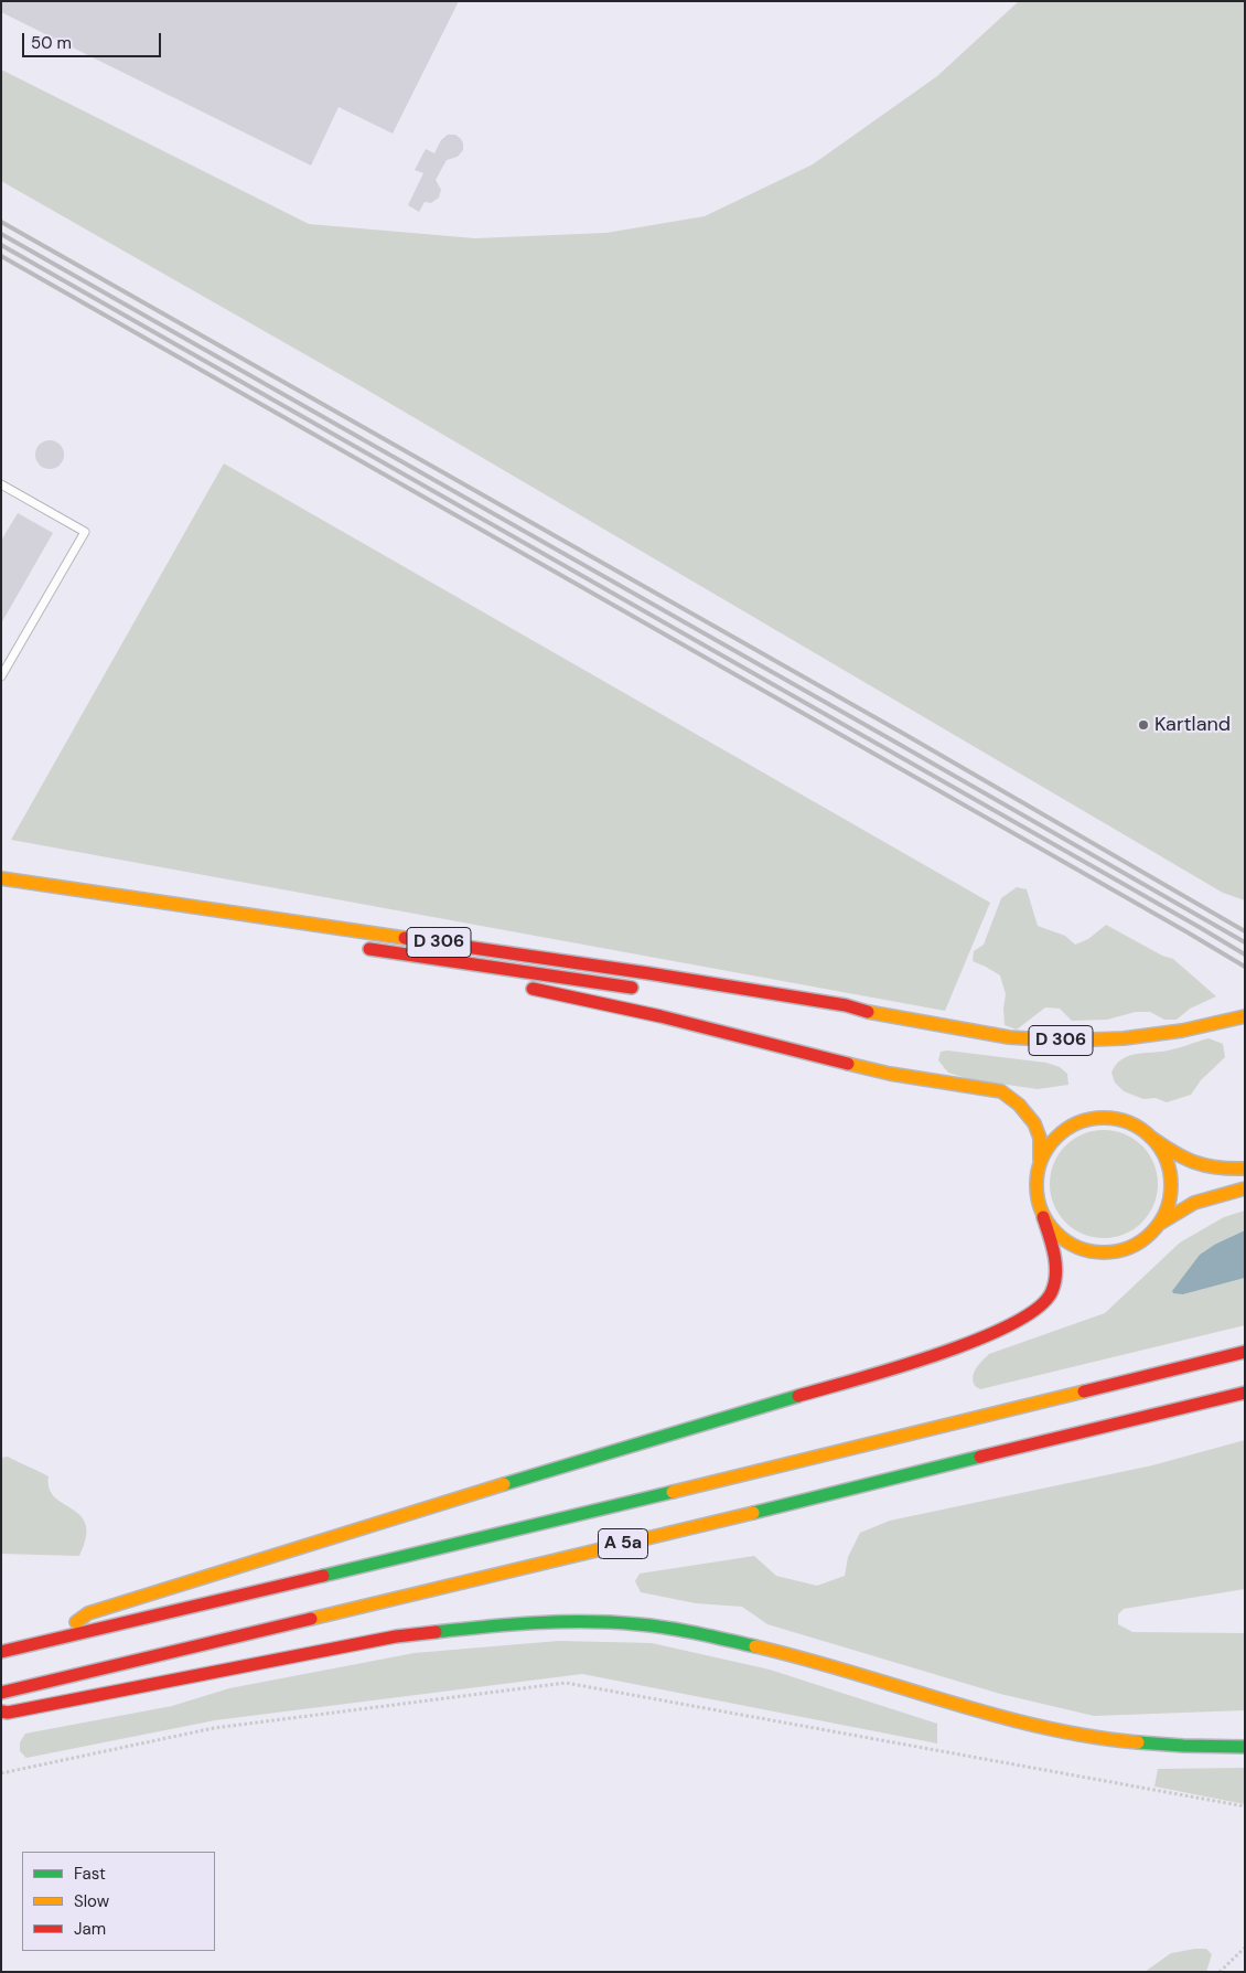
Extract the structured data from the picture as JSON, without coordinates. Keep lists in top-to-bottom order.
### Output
{
  "streets": {
    "main road": ["D 306", "A 5a"]
  },
  "places": ["Kartland"],
  "legend": ["Fast", "Slow", "Jam"],
  "scale_bar": "50 m"
}
